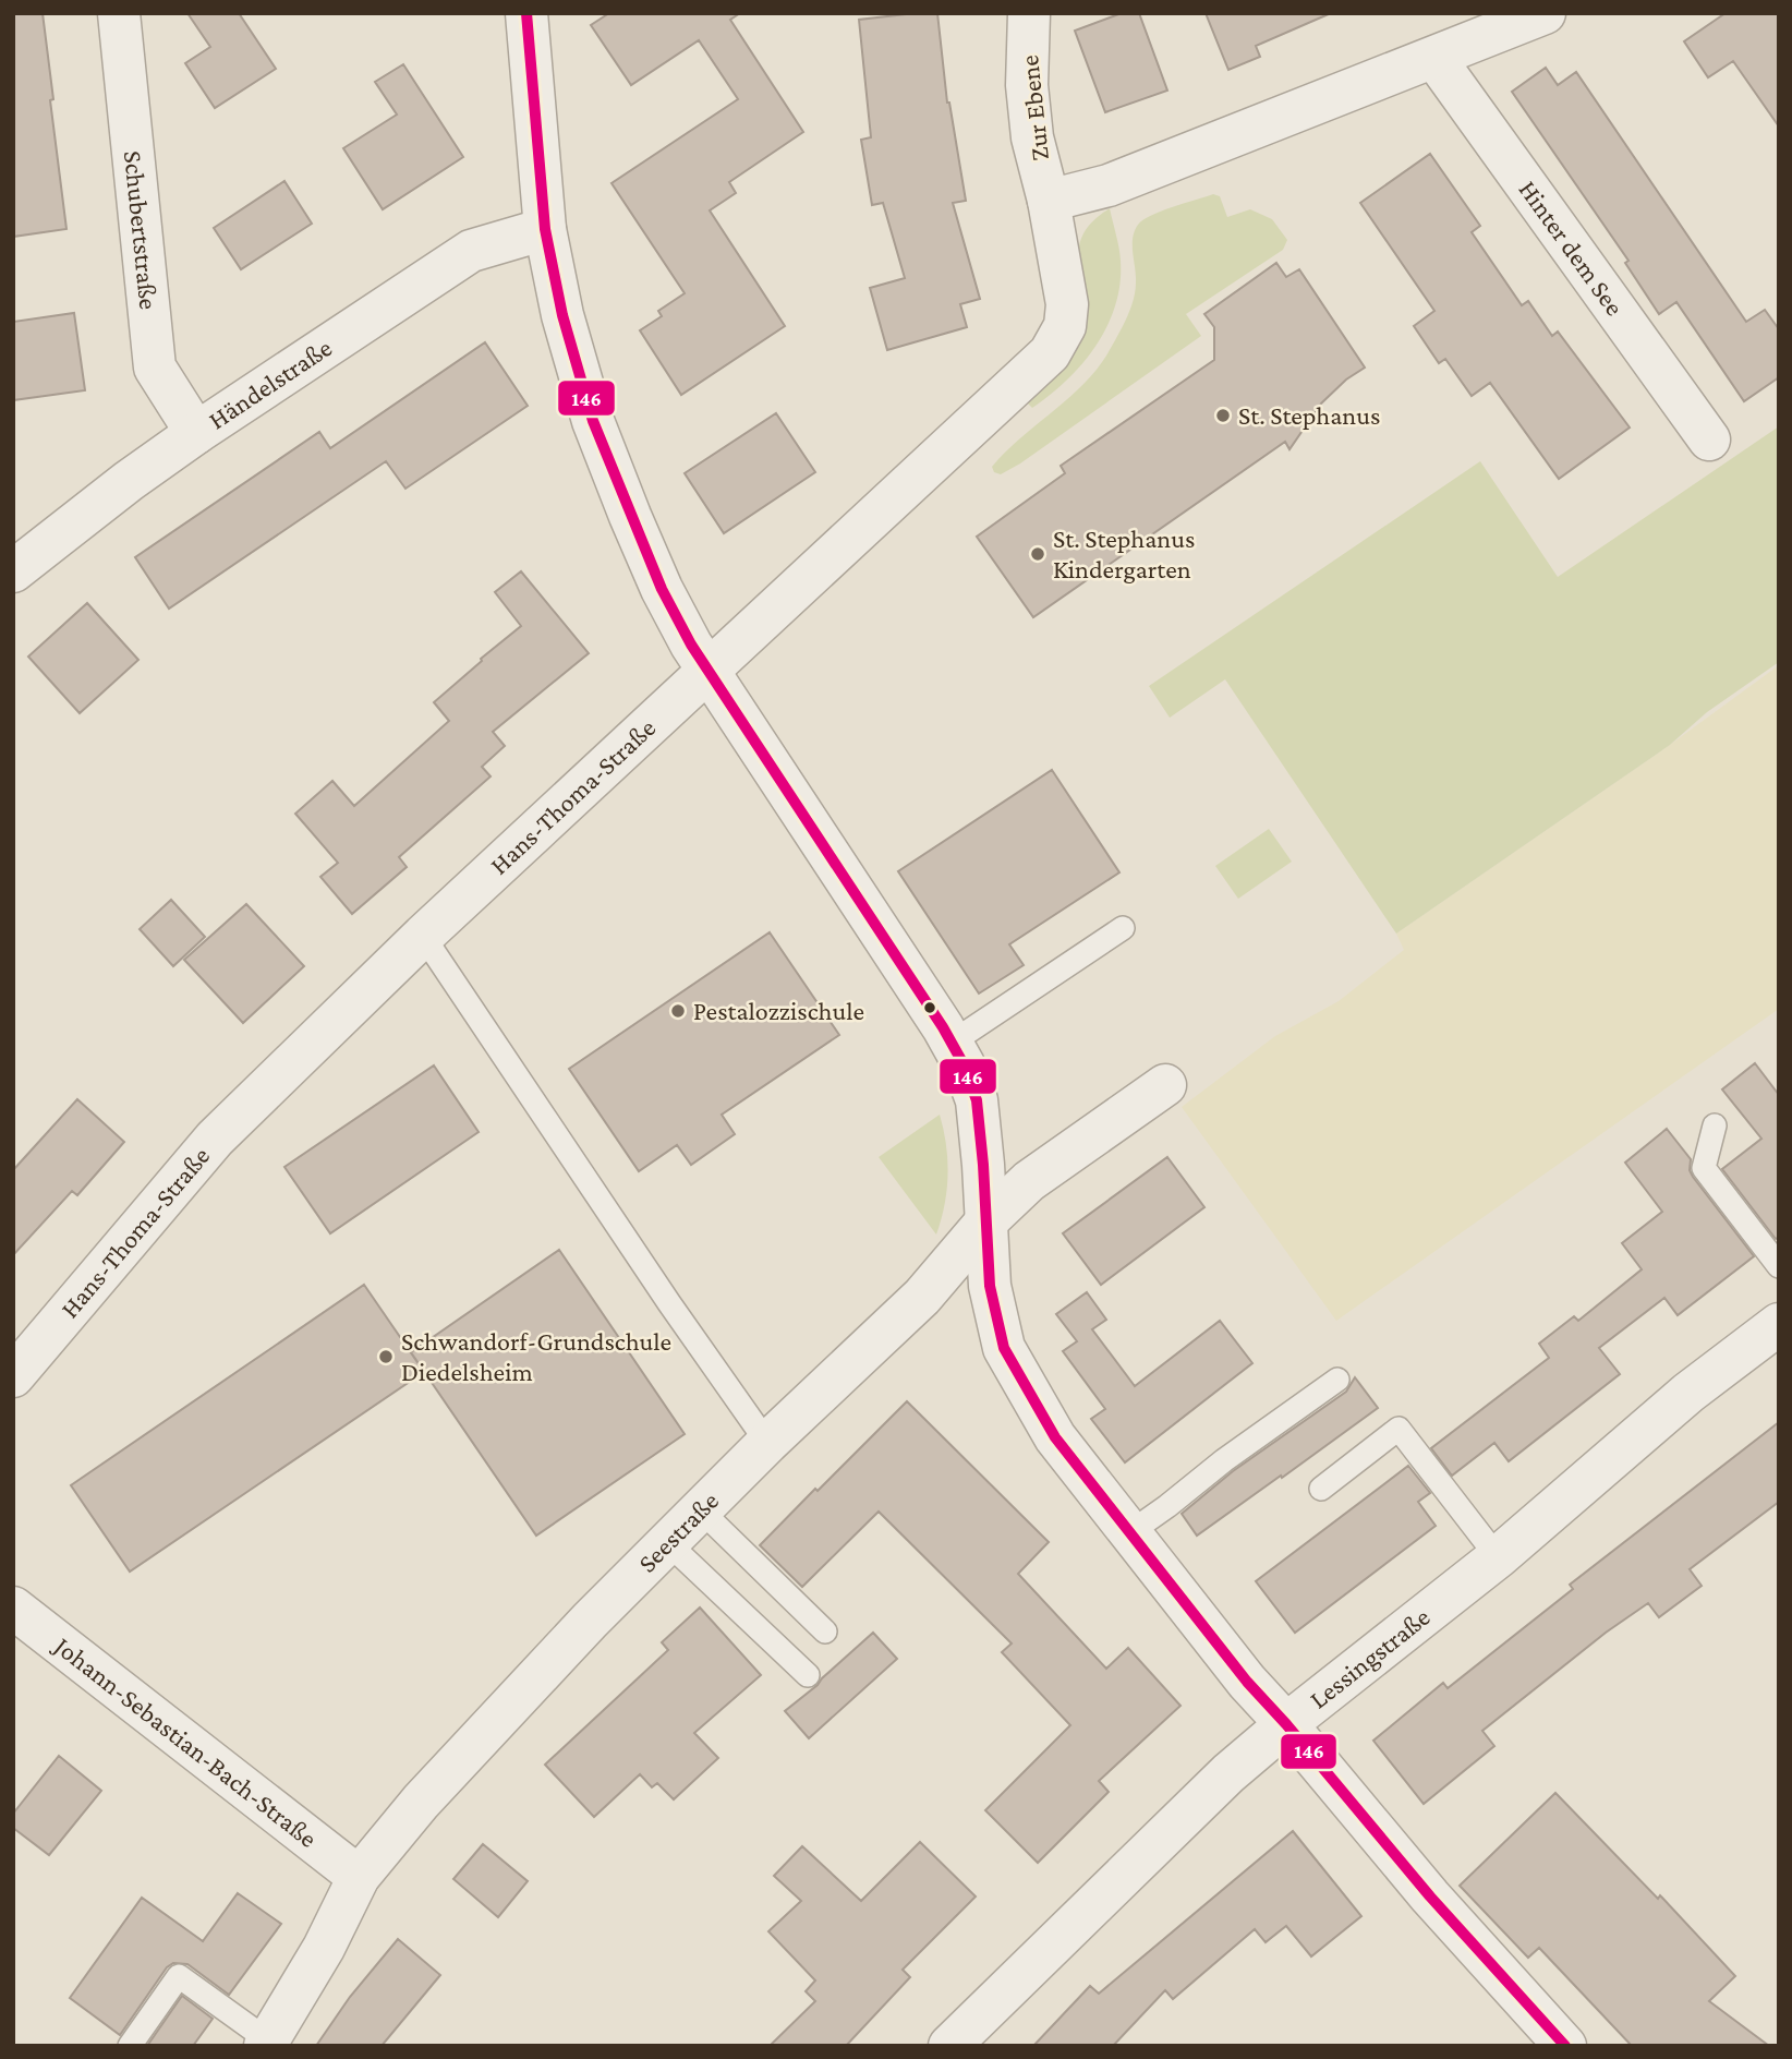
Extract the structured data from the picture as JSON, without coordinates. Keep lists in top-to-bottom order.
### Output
{
  "streets": {
    "street": [
      "Zur Ebene",
      "Schubertstraße",
      "Hinter dem See",
      "Händelstraße",
      "Hans-Thoma-Straße",
      "Seestraße",
      "Lessingstraße",
      "Johann-Sebastian-Bach-Straße"
    ]
  },
  "crossings": [
    ["Zur Ebene", "Hans-Thoma-Straße"],
    ["Schubertstraße", "Händelstraße"],
    ["Seestraße", "Johann-Sebastian-Bach-Straße"]
  ],
  "places": [
    "St. Stephanus",
    "St. Stephanus Kindergarten",
    "Pestalozzischule",
    "Schwandorf-Grundschule Diedelsheim"
  ],
  "lines": ["transit line 146"]
}
